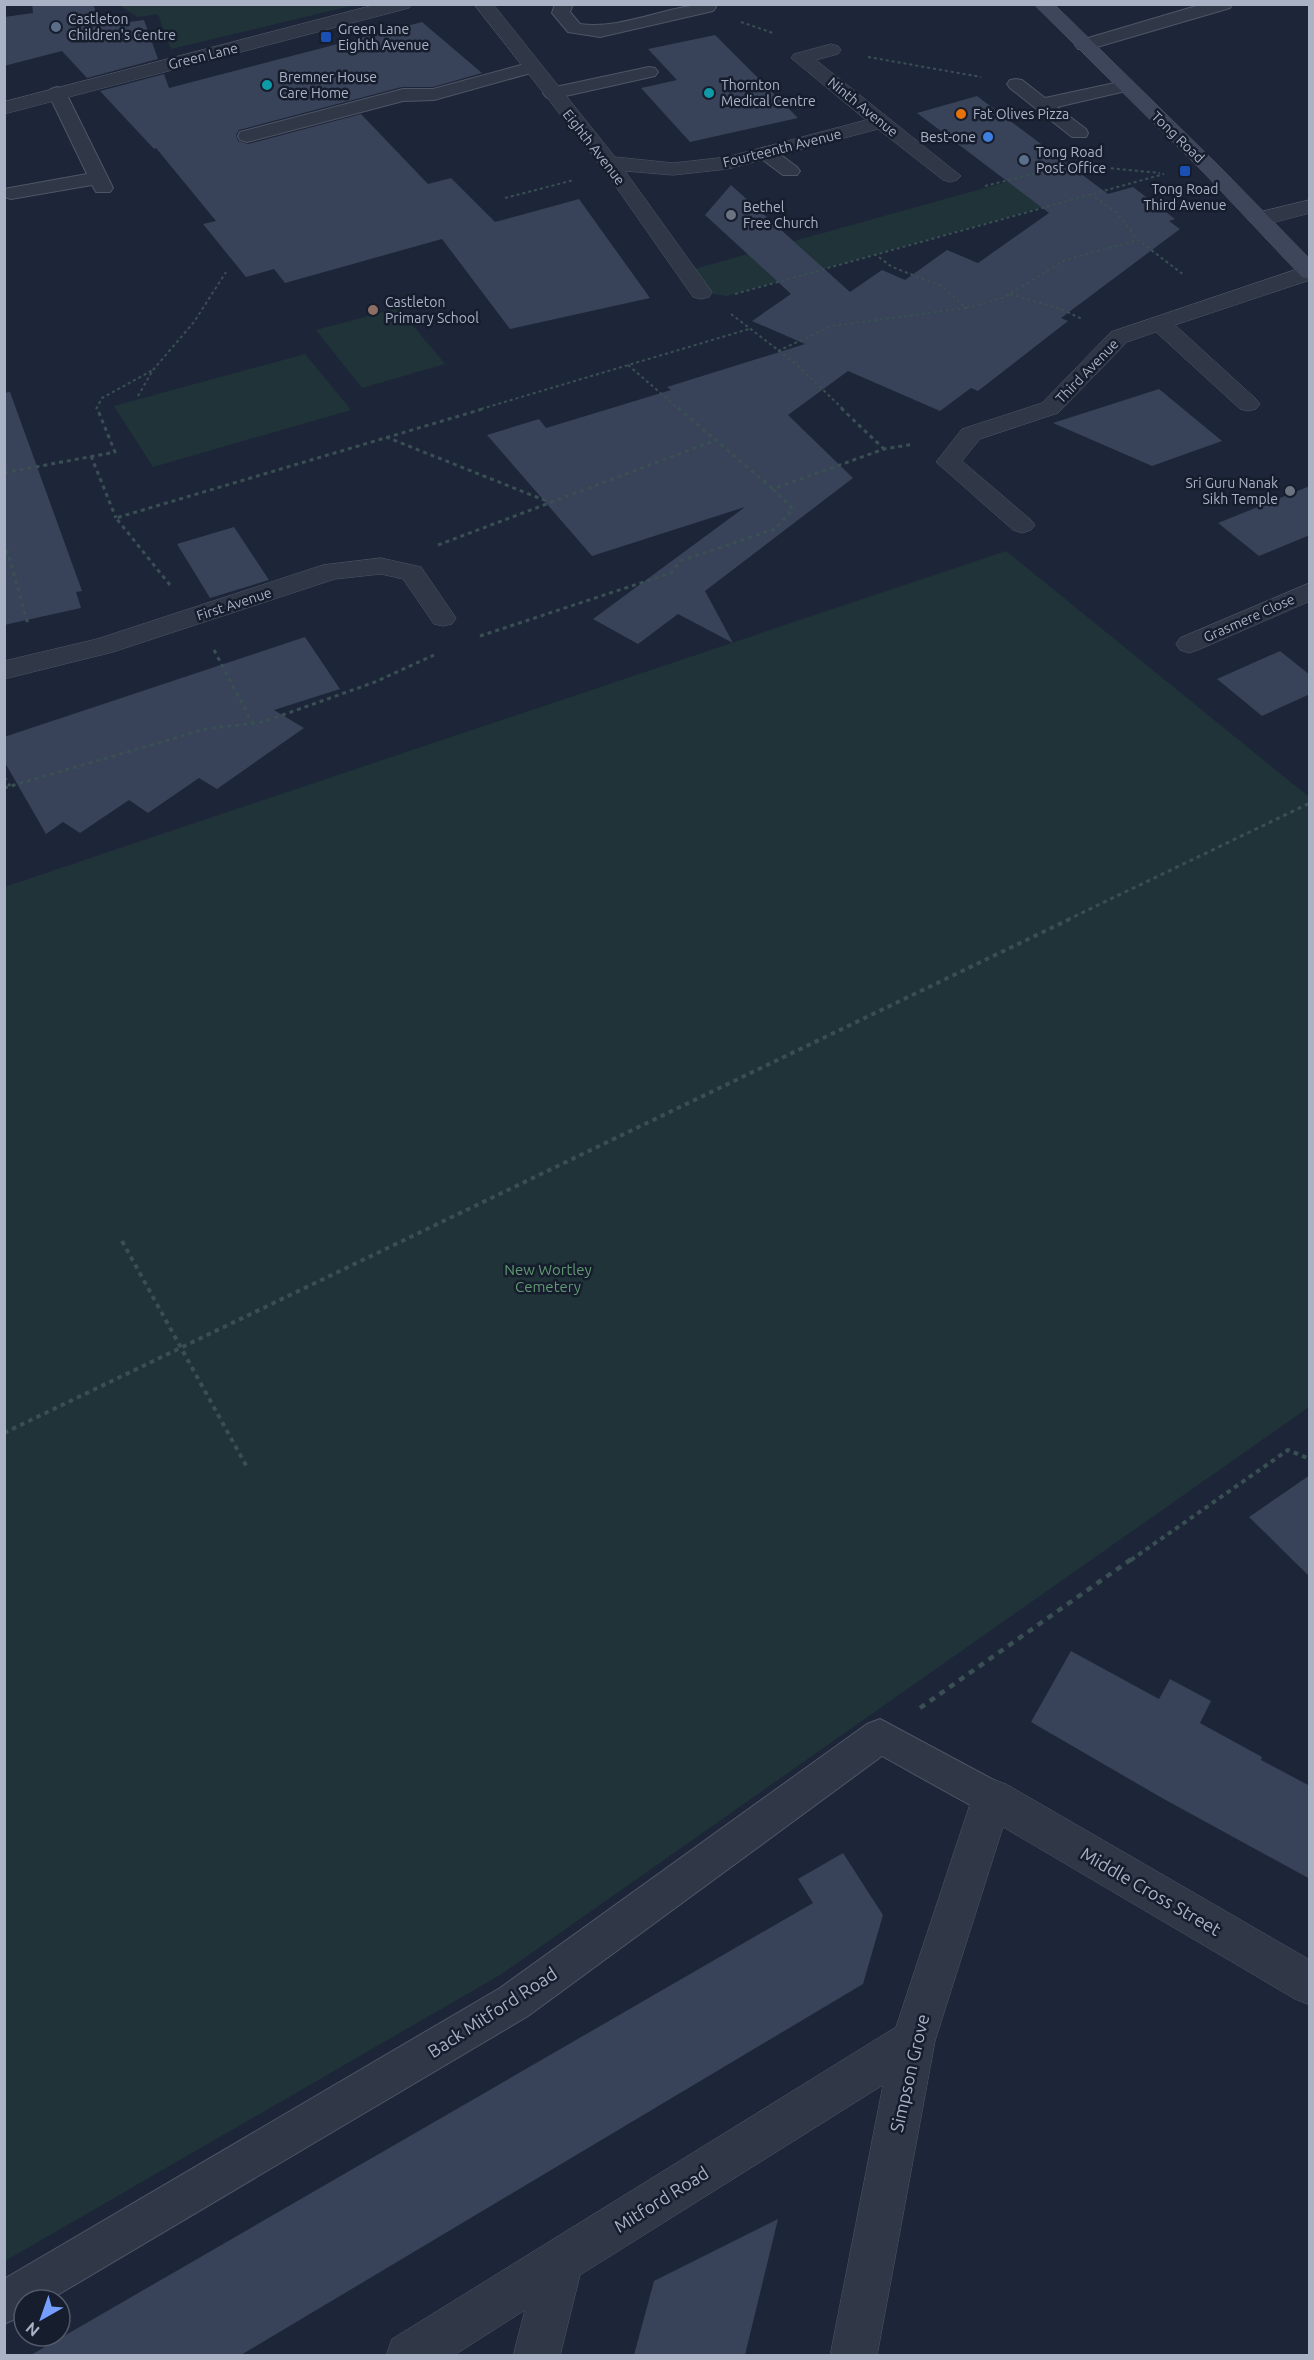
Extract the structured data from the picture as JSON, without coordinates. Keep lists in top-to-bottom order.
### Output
{
  "streets": {
    "main road": ["Tong Road"],
    "street": [
      "Green Lane",
      "Ninth Avenue",
      "Eighth Avenue",
      "Fourteenth Avenue",
      "Third Avenue",
      "First Avenue",
      "Grasmere Close",
      "Middle Cross Street",
      "Simpson Grove",
      "Mitford Road"
    ],
    "lane": ["Back Mitford Road"]
  },
  "crossings": [
    ["Ninth Avenue", "Fourteenth Avenue"],
    ["Tong Road", "Third Avenue"],
    ["Eighth Avenue", "Fourteenth Avenue"],
    ["Middle Cross Street", "Simpson Grove"],
    ["Simpson Grove", "Mitford Road"]
  ],
  "parks": ["New Wortley Cemetery"],
  "places": {
    "other": [
      "Castleton Children's Centre",
      "Bremner House Care Home",
      "Thornton Medical Centre",
      "Fat Olives Pizza",
      "Best-one",
      "Tong Road Post Office",
      "Bethel Free Church",
      "Castleton Primary School",
      "Sri Guru Nanak Sikh Temple"
    ],
    "transit": ["Green Lane Eighth Avenue", "Tong Road Third Avenue"]
  },
  "north": "bottom left"
}
